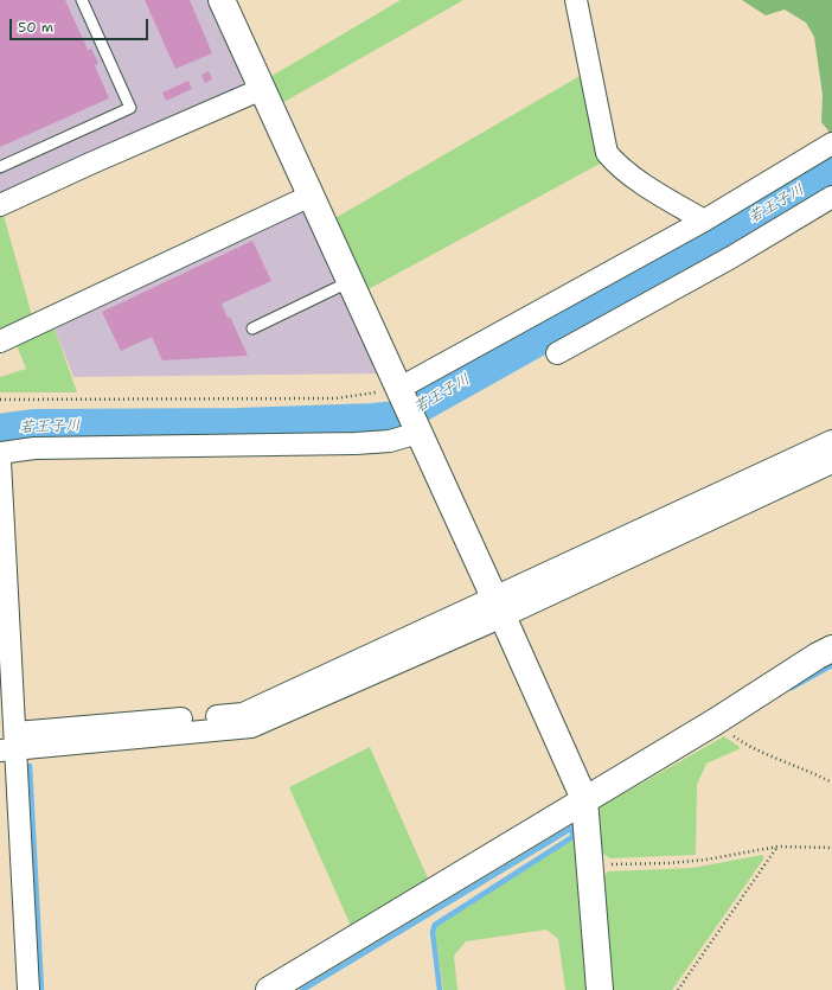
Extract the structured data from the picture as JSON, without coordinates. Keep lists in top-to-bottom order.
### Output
{
  "water": ["若王子川"],
  "scale_bar": "50 m"
}
